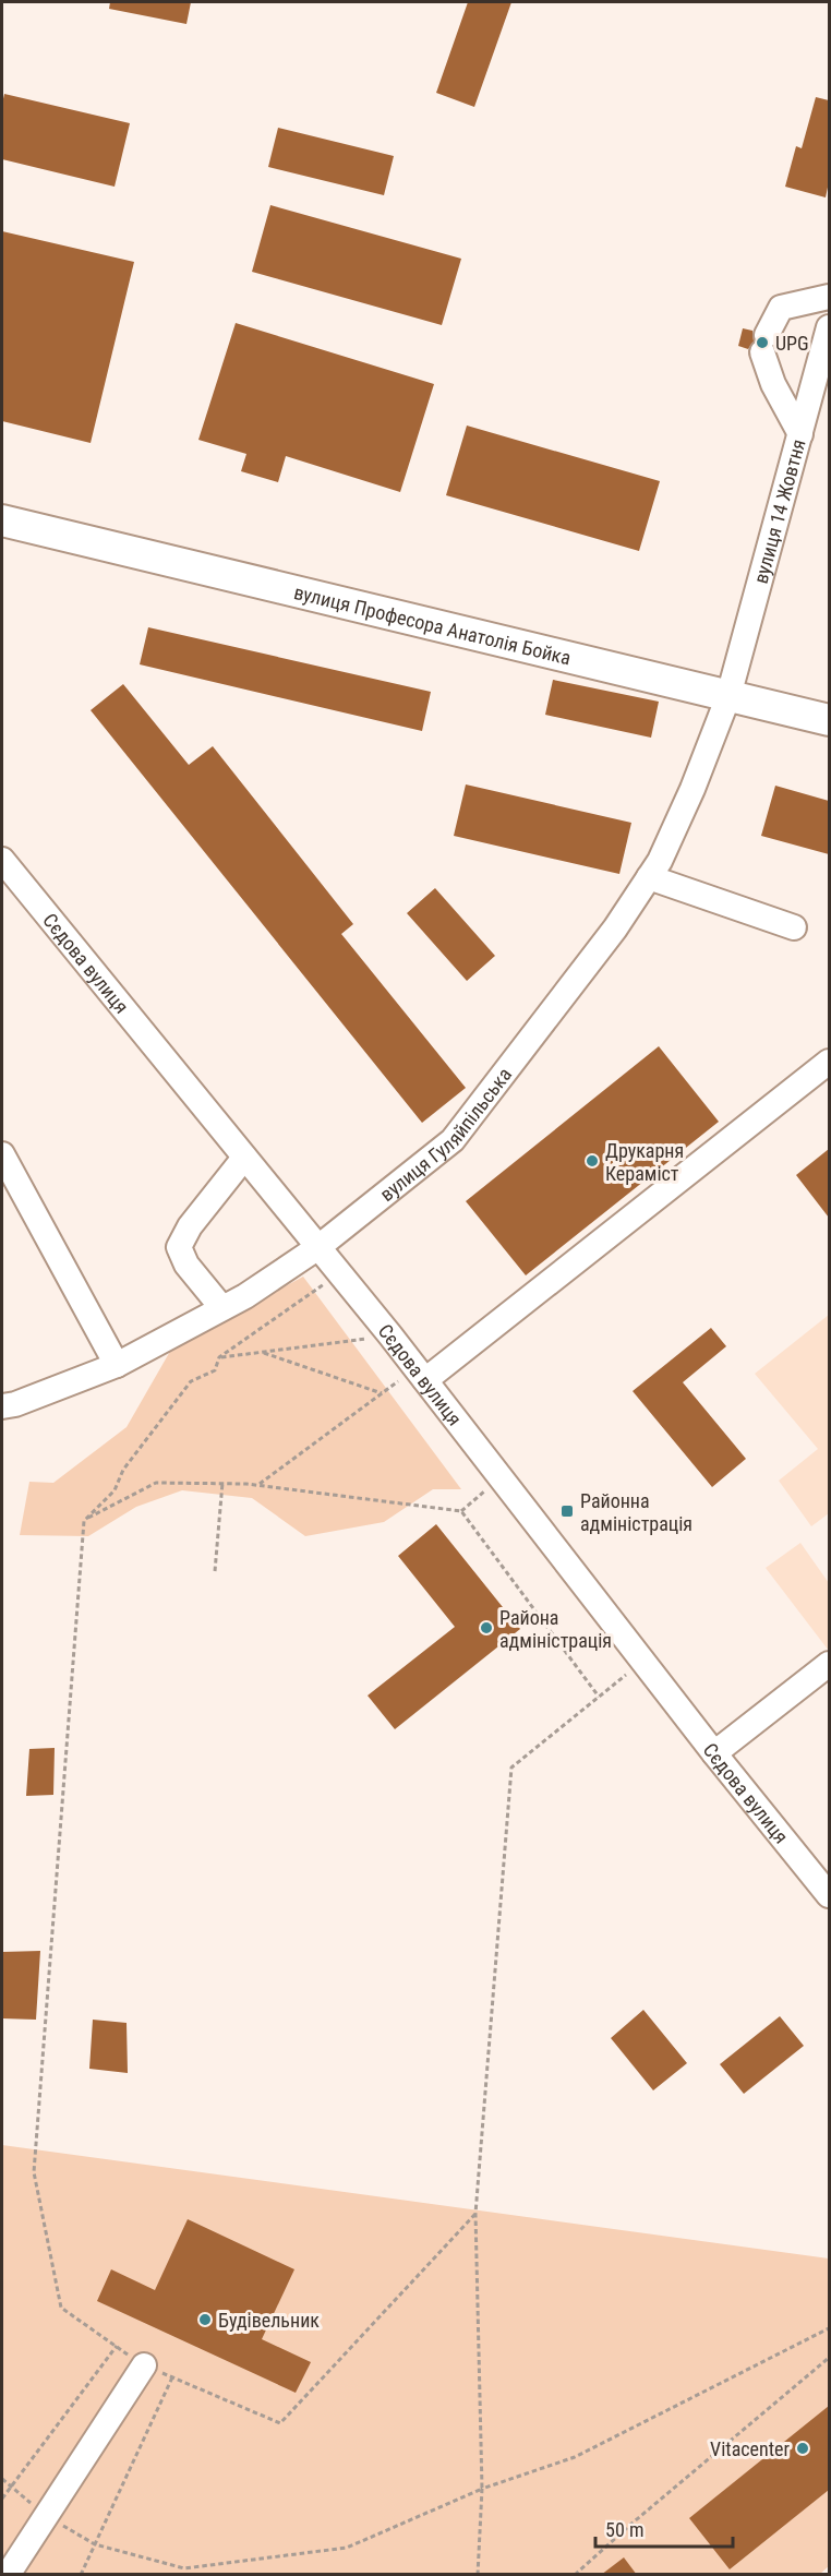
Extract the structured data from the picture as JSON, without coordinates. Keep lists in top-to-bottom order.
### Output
{
  "streets": {
    "main road": ["вулиця Професора Анатолія Бойка"],
    "street": ["вулиця 14 Жовтня", "Сєдова вулиця", "вулиця Гуляйпільська"]
  },
  "crossings": [
    ["вулиця 14 Жовтня", "вулиця Професора Анатолія Бойка"],
    ["вулиця 14 Жовтня", "вулиця Гуляйпільська"],
    ["вулиця Професора Анатолія Бойка", "вулиця Гуляйпільська"],
    ["Сєдова вулиця", "вулиця Гуляйпільська"]
  ],
  "places": {
    "other": [
      "UPG",
      "Друкарня Кераміст",
      "Района адміністрація",
      "Будівельник",
      "Vitacenter"
    ],
    "transit": ["Районна адміністрація"]
  },
  "scale_bar": "50 m"
}
